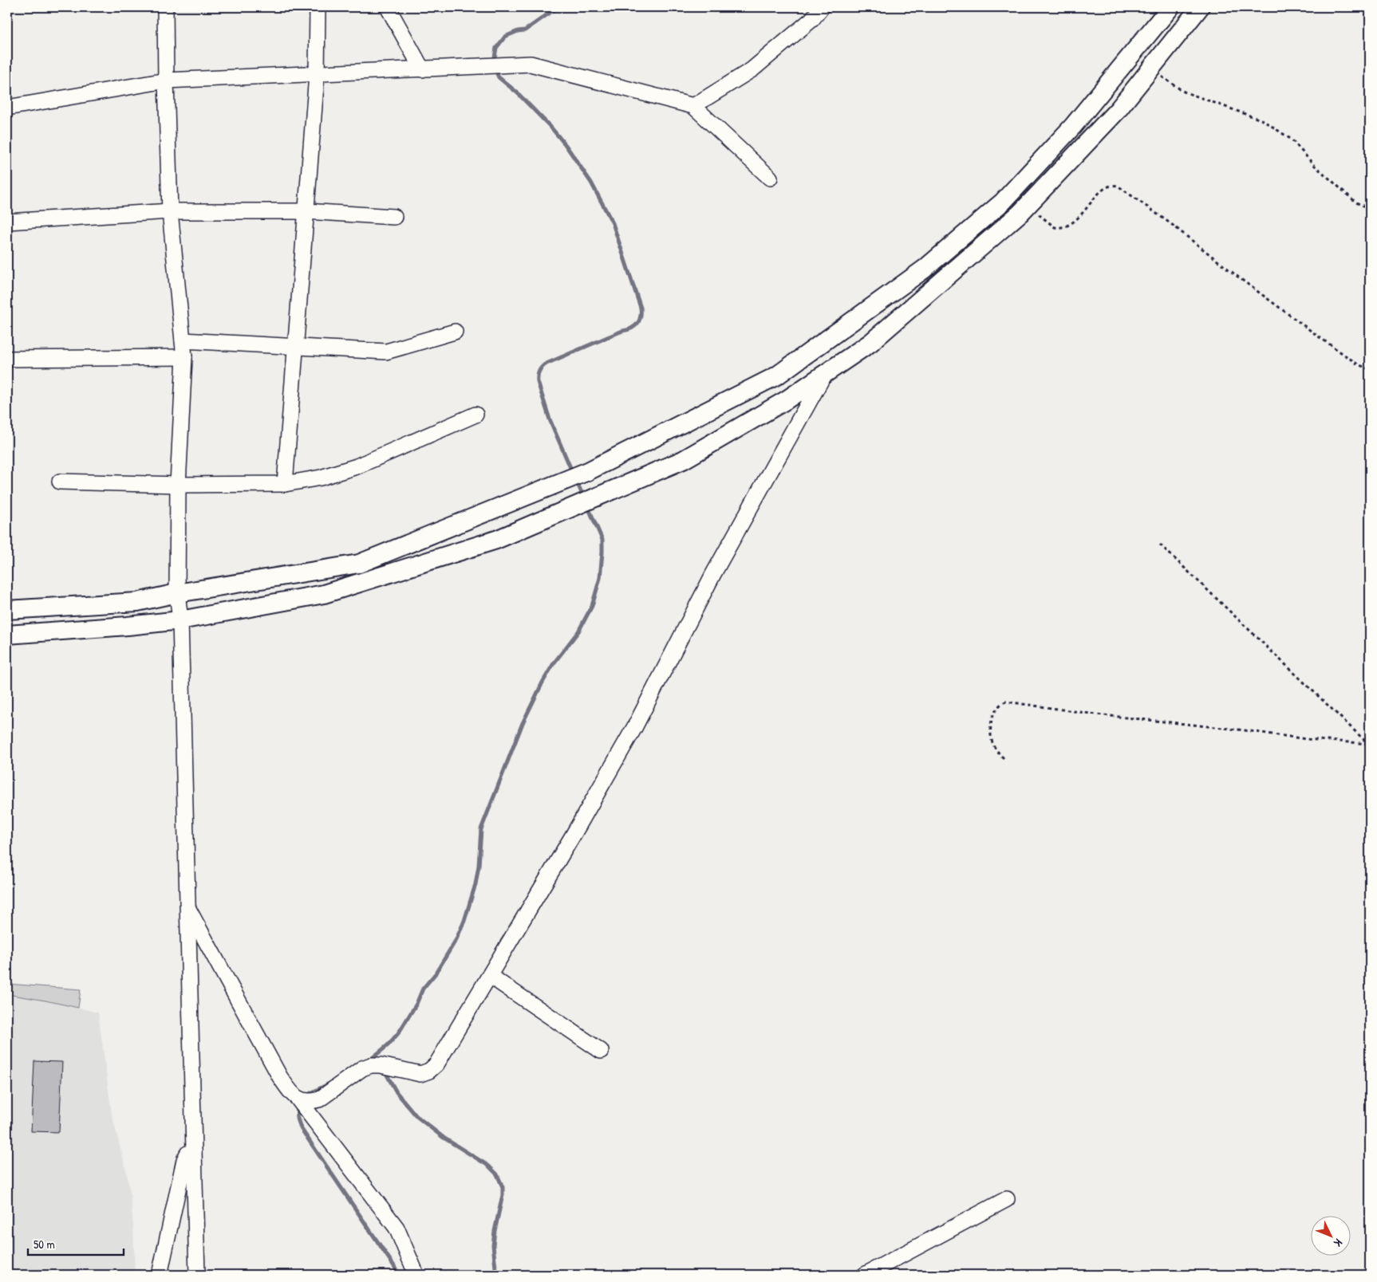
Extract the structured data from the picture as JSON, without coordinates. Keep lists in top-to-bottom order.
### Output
{
  "scale_bar": "50 m",
  "north": "bottom right"
}
